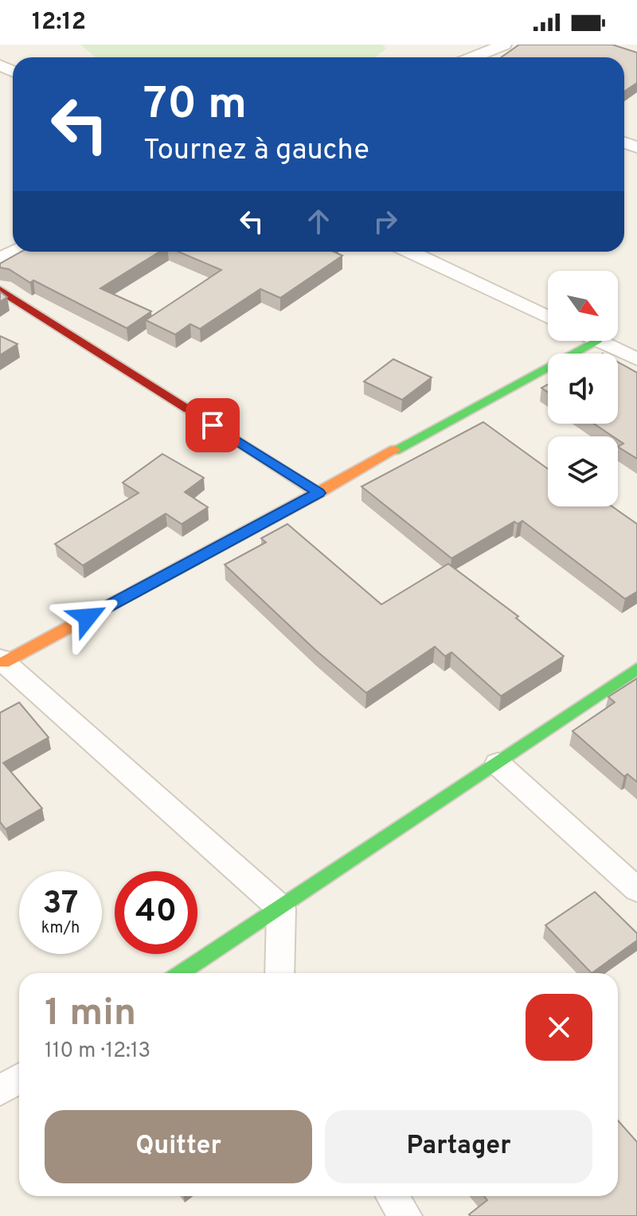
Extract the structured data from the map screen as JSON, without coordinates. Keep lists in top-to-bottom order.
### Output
{
  "north": "bottom right",
  "page": {
    "status": "12:12",
    "turn": ["70 m", "Tournez à gauche"],
    "speed": "37 km/h",
    "limit": "40",
    "heading": ["1 min", "110 m · 12:13"],
    "buttons": ["Quitter", "Partager"]
  }
}
